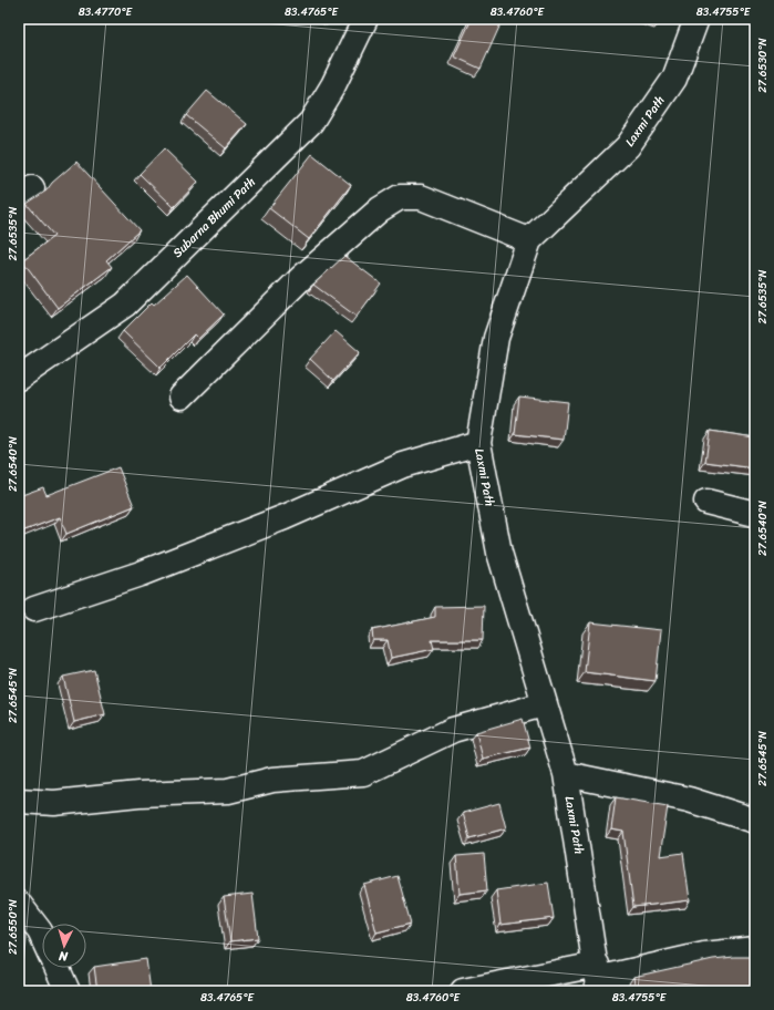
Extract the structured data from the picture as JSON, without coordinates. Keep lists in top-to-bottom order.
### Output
{
  "streets": {
    "street": ["Laxmi Path", "Subarna Bhumi Path"]
  },
  "north": "bottom",
  "coordinates": [
    "83.4770°E",
    "83.4765°E",
    "83.4760°E",
    "83.4755°E",
    "27.6530°N",
    "27.6535°N",
    "27.6540°N",
    "27.6545°N",
    "27.6550°N"
  ]
}
